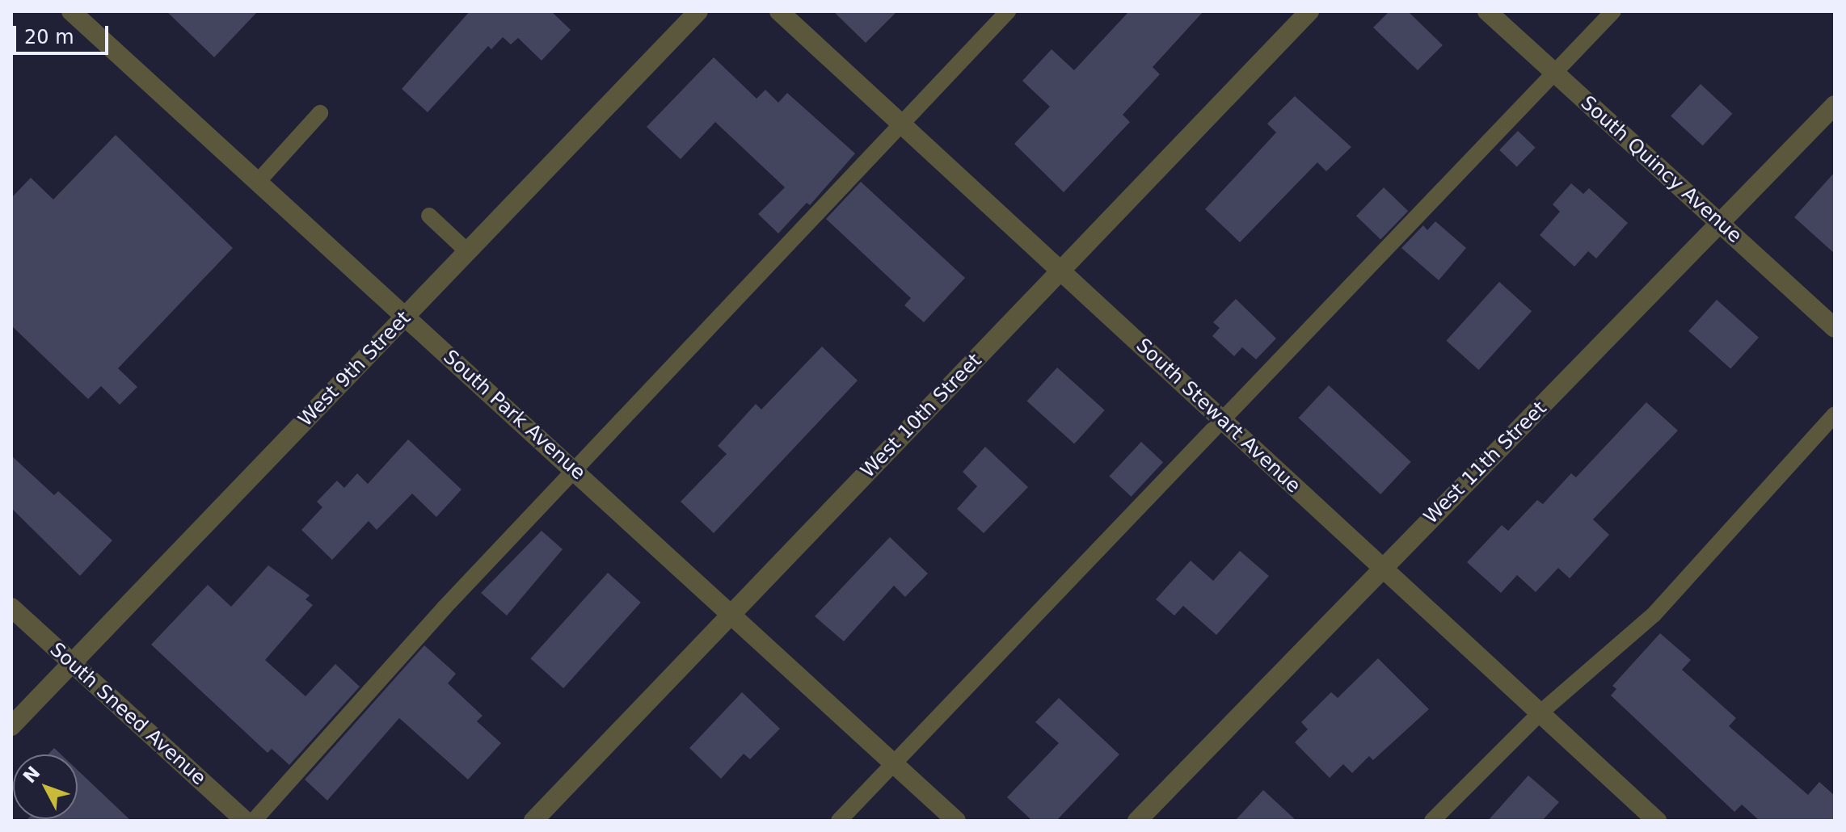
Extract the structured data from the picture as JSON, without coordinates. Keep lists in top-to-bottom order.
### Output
{
  "streets": {
    "street": [
      "South Quincy Avenue",
      "West 9th Street",
      "South Park Avenue",
      "West 10th Street",
      "South Stewart Avenue",
      "West 11th Street",
      "South Sneed Avenue"
    ]
  },
  "crossings": [
    ["South Quincy Avenue", "West 11th Street"],
    ["West 9th Street", "South Park Avenue"],
    ["West 9th Street", "South Sneed Avenue"],
    ["South Park Avenue", "West 10th Street"],
    ["West 10th Street", "South Stewart Avenue"],
    ["South Stewart Avenue", "West 11th Street"]
  ],
  "scale_bar": "20 m",
  "north": "top left"
}
